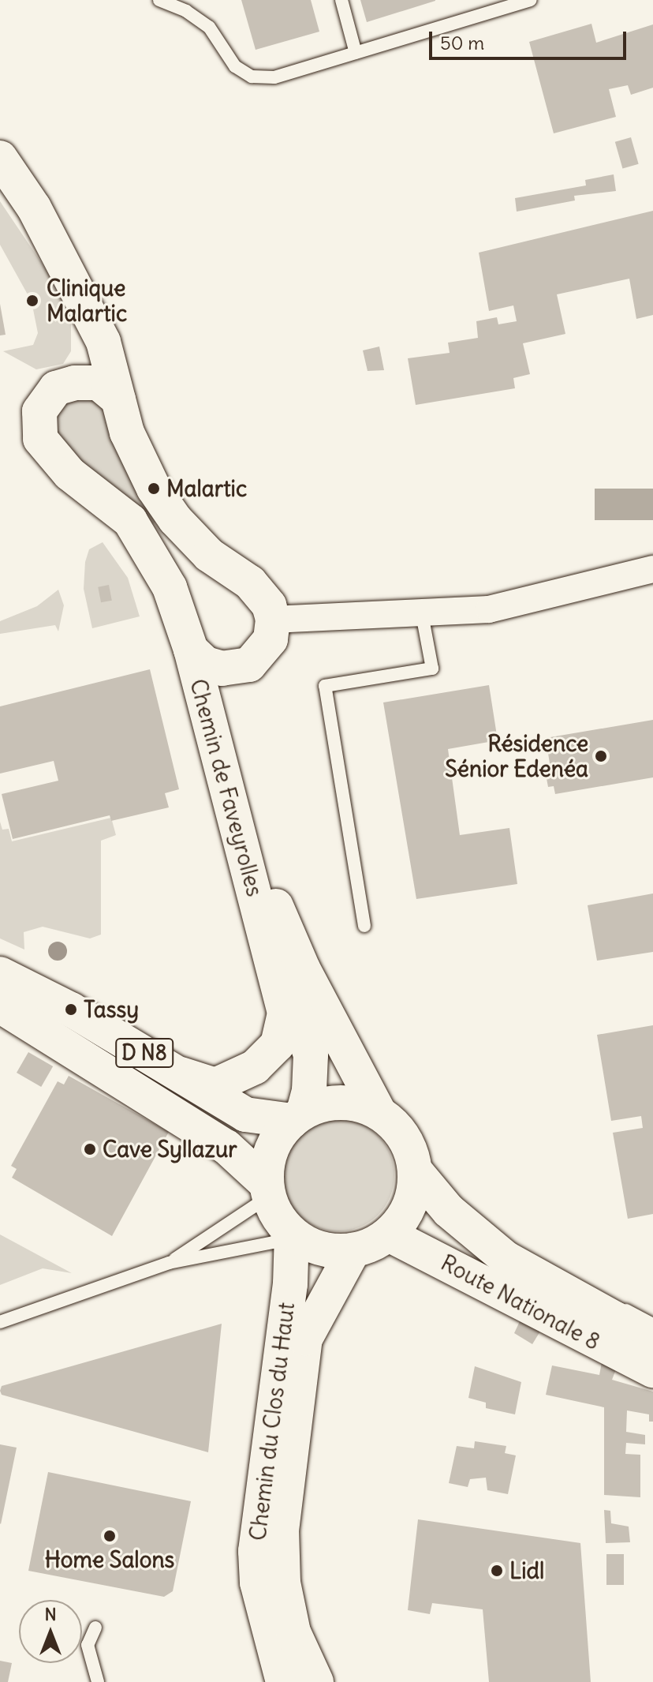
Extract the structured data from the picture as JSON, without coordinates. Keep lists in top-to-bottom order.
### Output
{
  "streets": {
    "main road": [
      "Chemin de Faveyrolles",
      "D N8",
      "Route Nationale 8",
      "Chemin du Clos du Haut"
    ]
  },
  "crossings": [
    ["Chemin de Faveyrolles", "D N8"],
    ["Chemin de Faveyrolles", "Route Nationale 8"],
    ["Chemin de Faveyrolles", "Chemin du Clos du Haut"],
    ["D N8", "Route Nationale 8"],
    ["D N8", "Chemin du Clos du Haut"],
    ["Route Nationale 8", "Chemin du Clos du Haut"]
  ],
  "places": [
    "Clinique Malartic",
    "Malartic",
    "Résidence Sénior Edenéa",
    "Tassy",
    "Cave Syllazur",
    "Home Salons",
    "Lidl"
  ],
  "scale_bar": "50 m",
  "north": "top"
}
